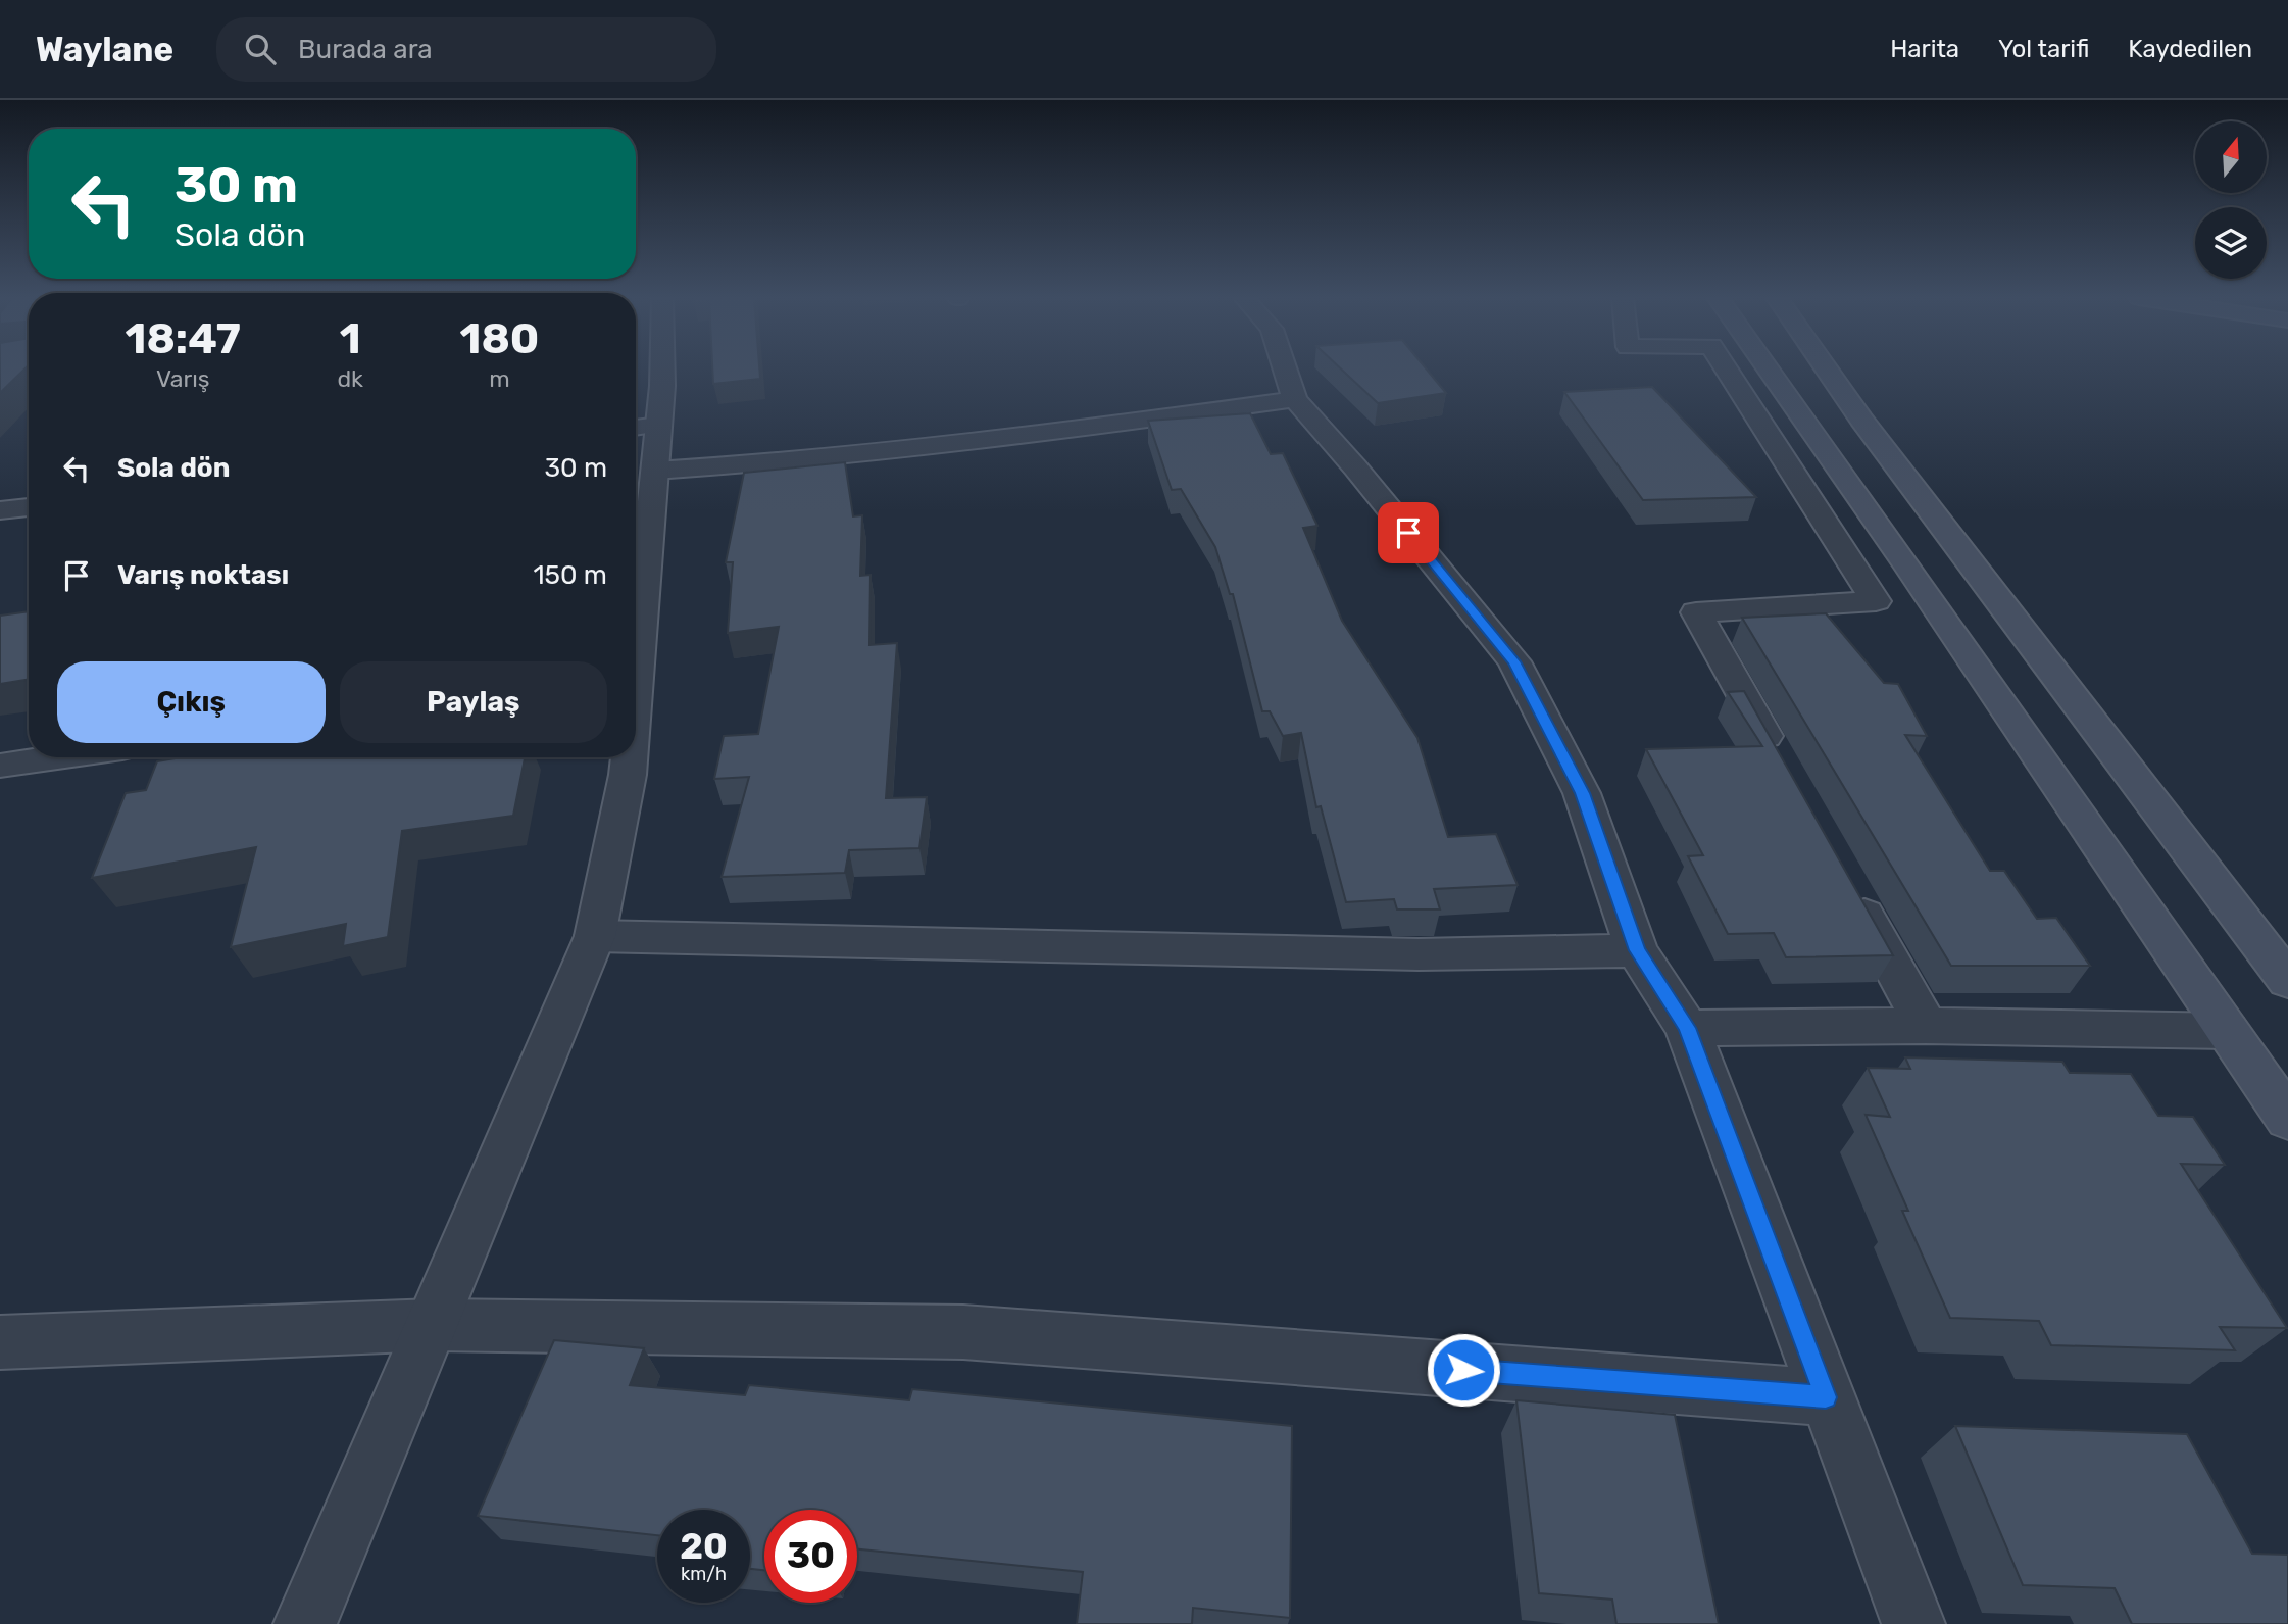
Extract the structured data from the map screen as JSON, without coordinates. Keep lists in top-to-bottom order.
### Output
{
  "north": "top",
  "page": {
    "header": "Waylane",
    "search": "Burada ara",
    "nav": ["Harita", "Yol tarifi", "Kaydedilen"],
    "turn": ["30 m", "Sola dön"],
    "eta": [
      "18:47",
      "Varış",
      "1",
      "dk",
      "180",
      "m"
    ],
    "list": [
      {
        "name": "Sola dön",
        "value": "30 m"
      },
      {
        "name": "Varış noktası",
        "value": "150 m"
      }
    ],
    "buttons": ["Çıkış", "Paylaş"],
    "speed": "20 km/h",
    "limit": "30"
  }
}
